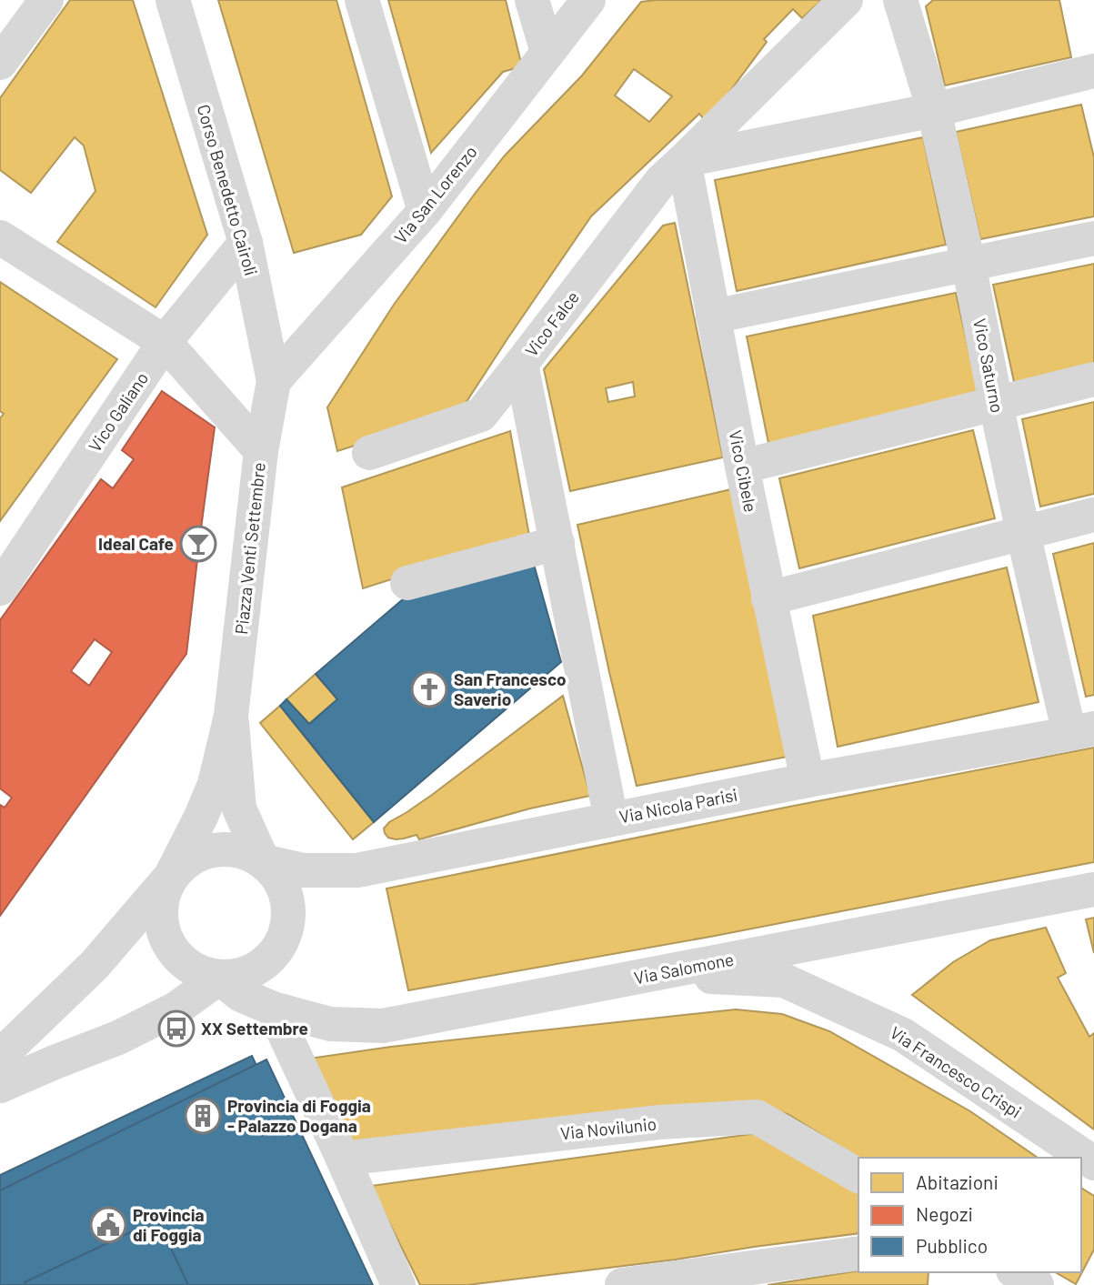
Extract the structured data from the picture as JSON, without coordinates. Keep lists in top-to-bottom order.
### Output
{
  "streets": {
    "street": [
      "Corso Benedetto Cairoli",
      "Via San Lorenzo",
      "Vico Falce",
      "Vico Saturno",
      "Vico Galiano",
      "Vico Cibele",
      "Piazza Venti Settembre",
      "Via Nicola Parisi",
      "Via Salomone",
      "Via Francesco Crispi",
      "Via Novilunio"
    ]
  },
  "crossings": [
    ["Corso Benedetto Cairoli", "Via San Lorenzo"],
    ["Corso Benedetto Cairoli", "Vico Galiano"],
    ["Corso Benedetto Cairoli", "Piazza Venti Settembre"],
    ["Via San Lorenzo", "Piazza Venti Settembre"],
    ["Vico Falce", "Vico Cibele"],
    ["Vico Falce", "Via Nicola Parisi"],
    ["Vico Saturno", "Via Nicola Parisi"],
    ["Vico Cibele", "Via Nicola Parisi"],
    ["Piazza Venti Settembre", "Via Nicola Parisi"],
    ["Piazza Venti Settembre", "Via Salomone"],
    ["Via Salomone", "Via Francesco Crispi"]
  ],
  "places": {
    "bar": ["Ideal Cafe"],
    "church": ["San Francesco Saverio"],
    "bus stop": ["XX Settembre"],
    "building": ["Provincia di Foggia - Palazzo Dogana"],
    "public building": ["Provincia di Foggia"]
  },
  "legend": ["Abitazioni", "Negozi", "Pubblico"]
}
